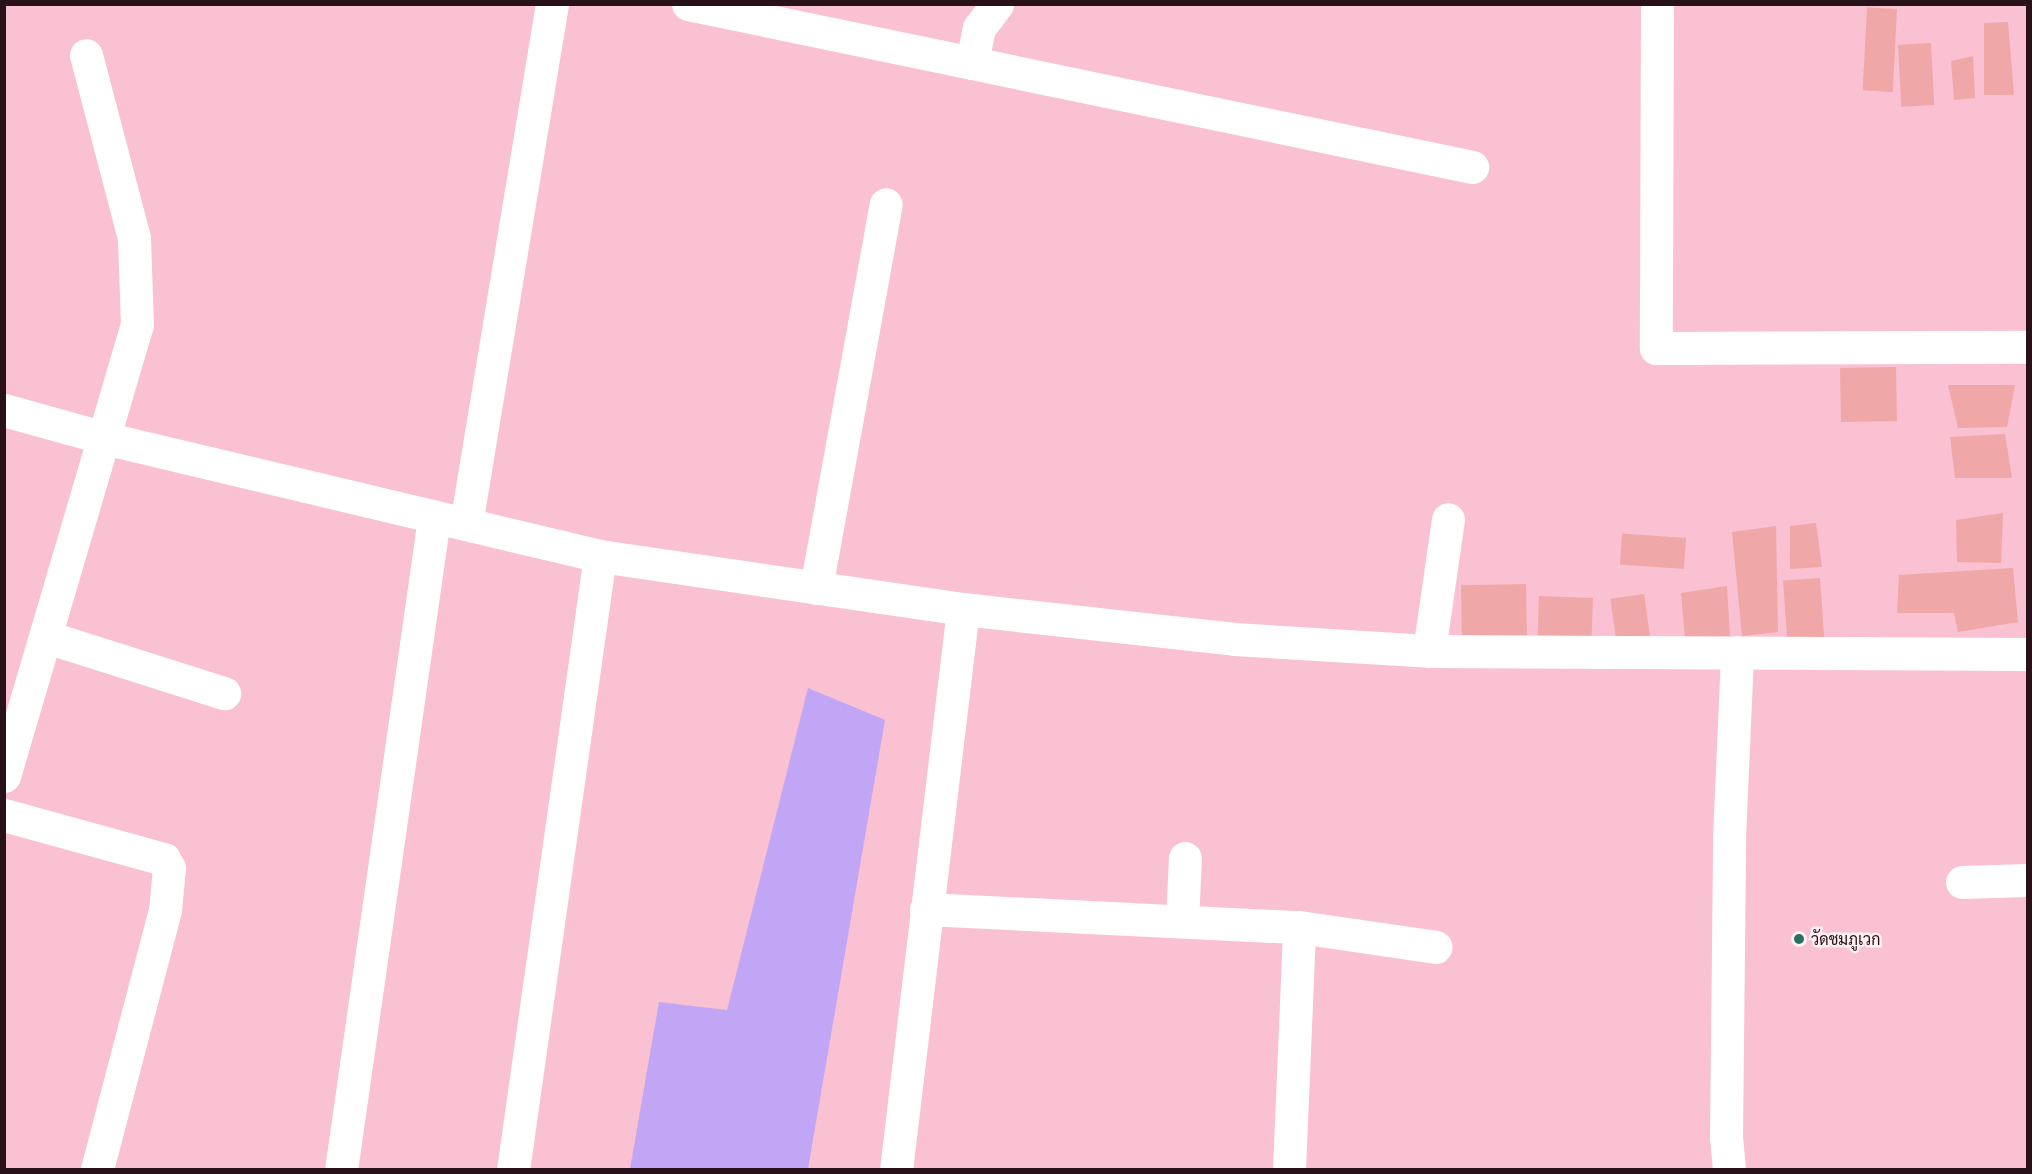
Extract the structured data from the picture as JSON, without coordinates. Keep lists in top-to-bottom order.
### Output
{
  "places": ["วัดชมภูเวก"]
}
